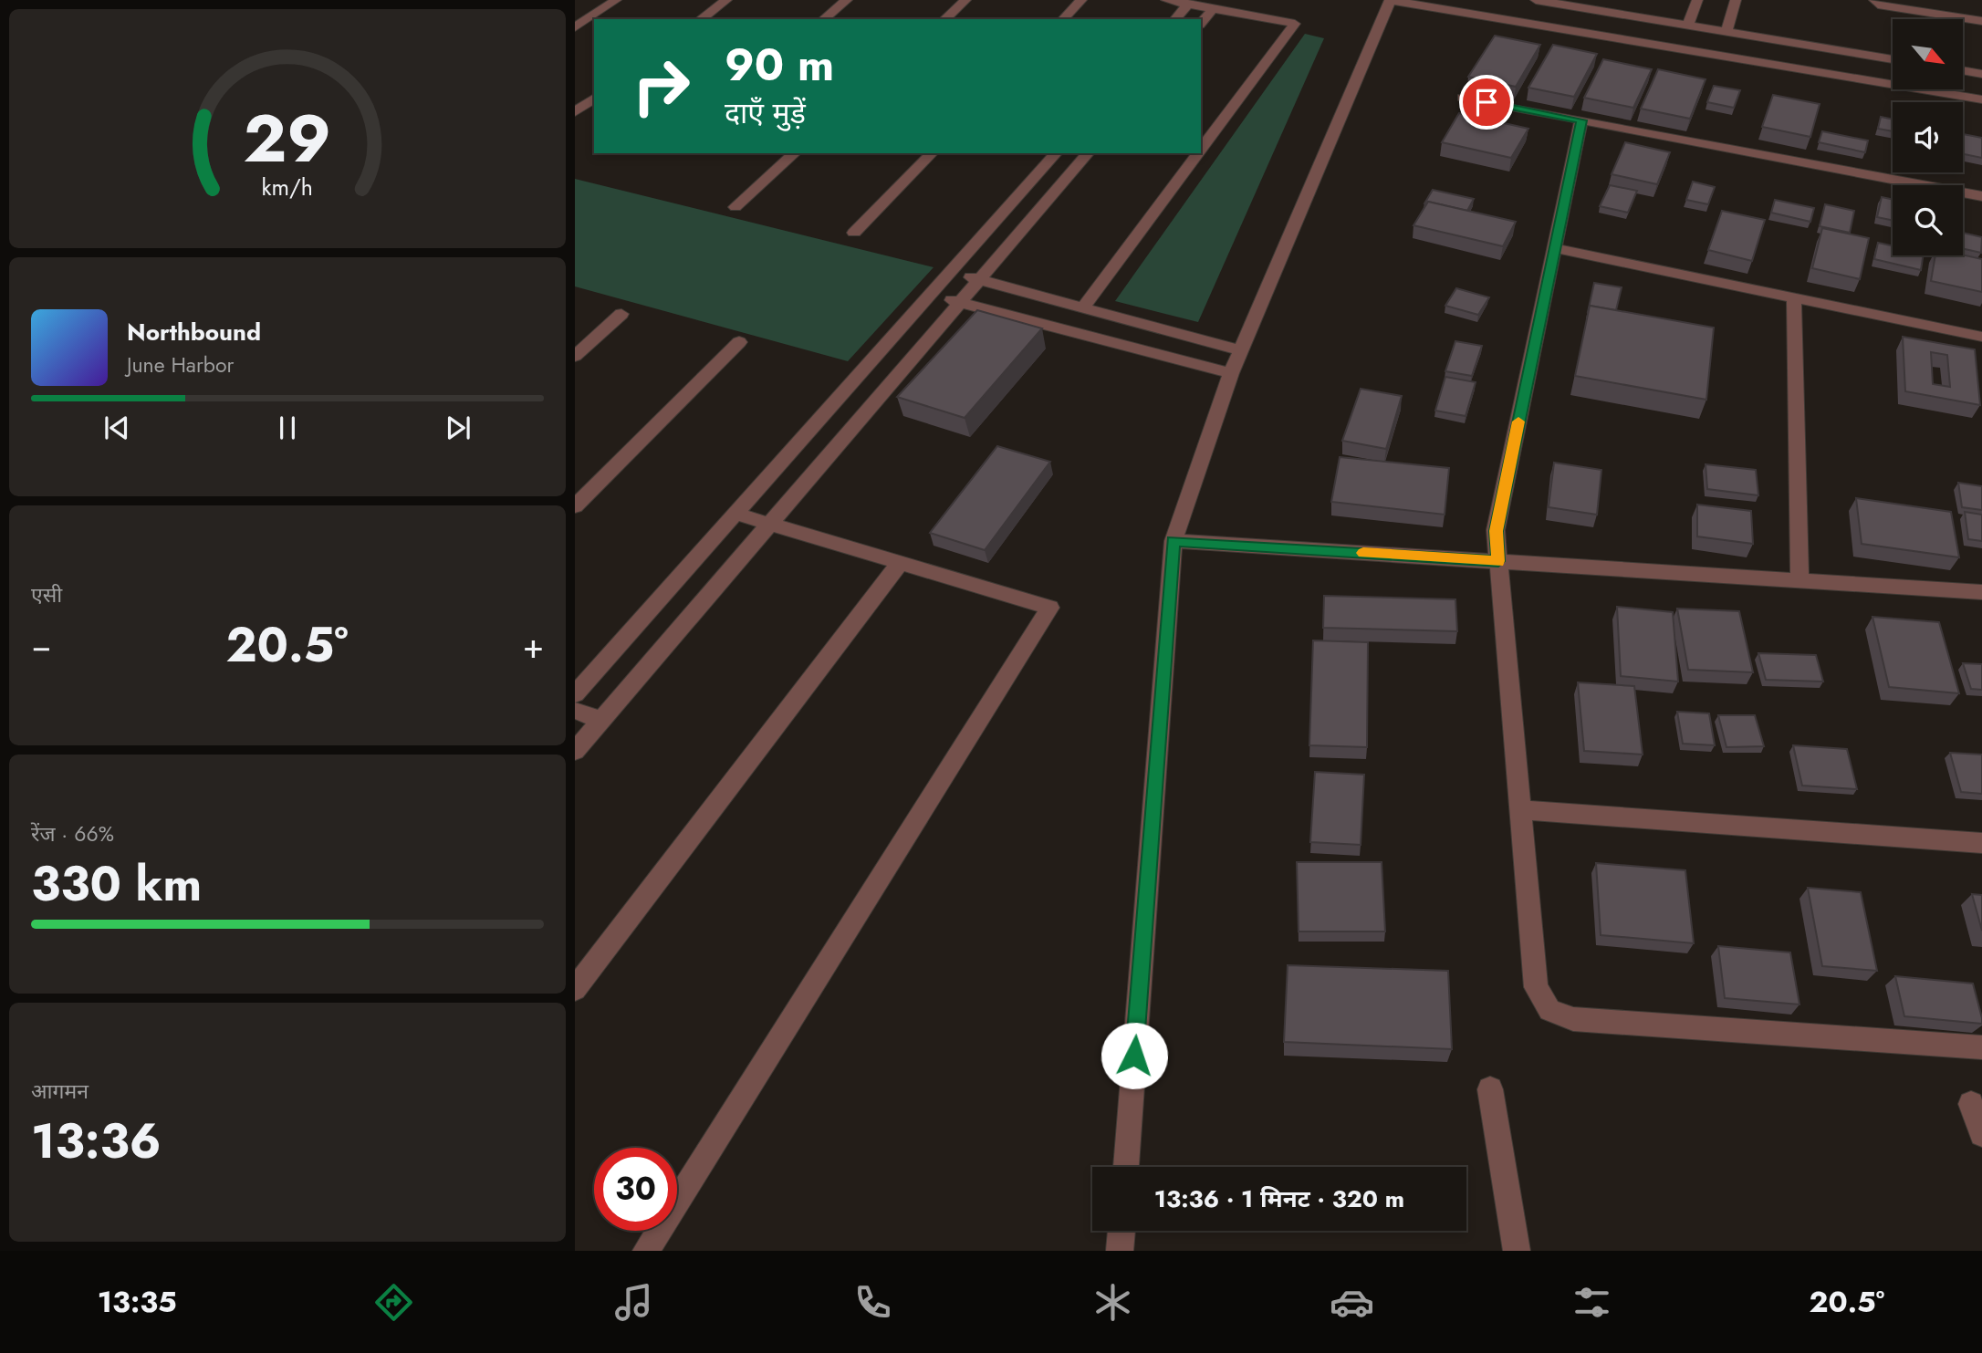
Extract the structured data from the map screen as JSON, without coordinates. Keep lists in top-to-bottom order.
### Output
{
  "north": "bottom right",
  "page": {
    "turn": ["90 m", "दाएँ मुड़ें"],
    "song": ["Northbound", "June Harbor"],
    "tile": [
      "एसी",
      ["रेंज · 66%", "330 km"],
      ["आगमन", "13:36"]
    ],
    "heat": ["−", "20.5°", "+"],
    "limit": "30",
    "trip": "13:36 · 1 मिनट · 320 m",
    "tabs": ["13:35", "20.5°"],
    "gauge": ["29", "km/h"]
  }
}
